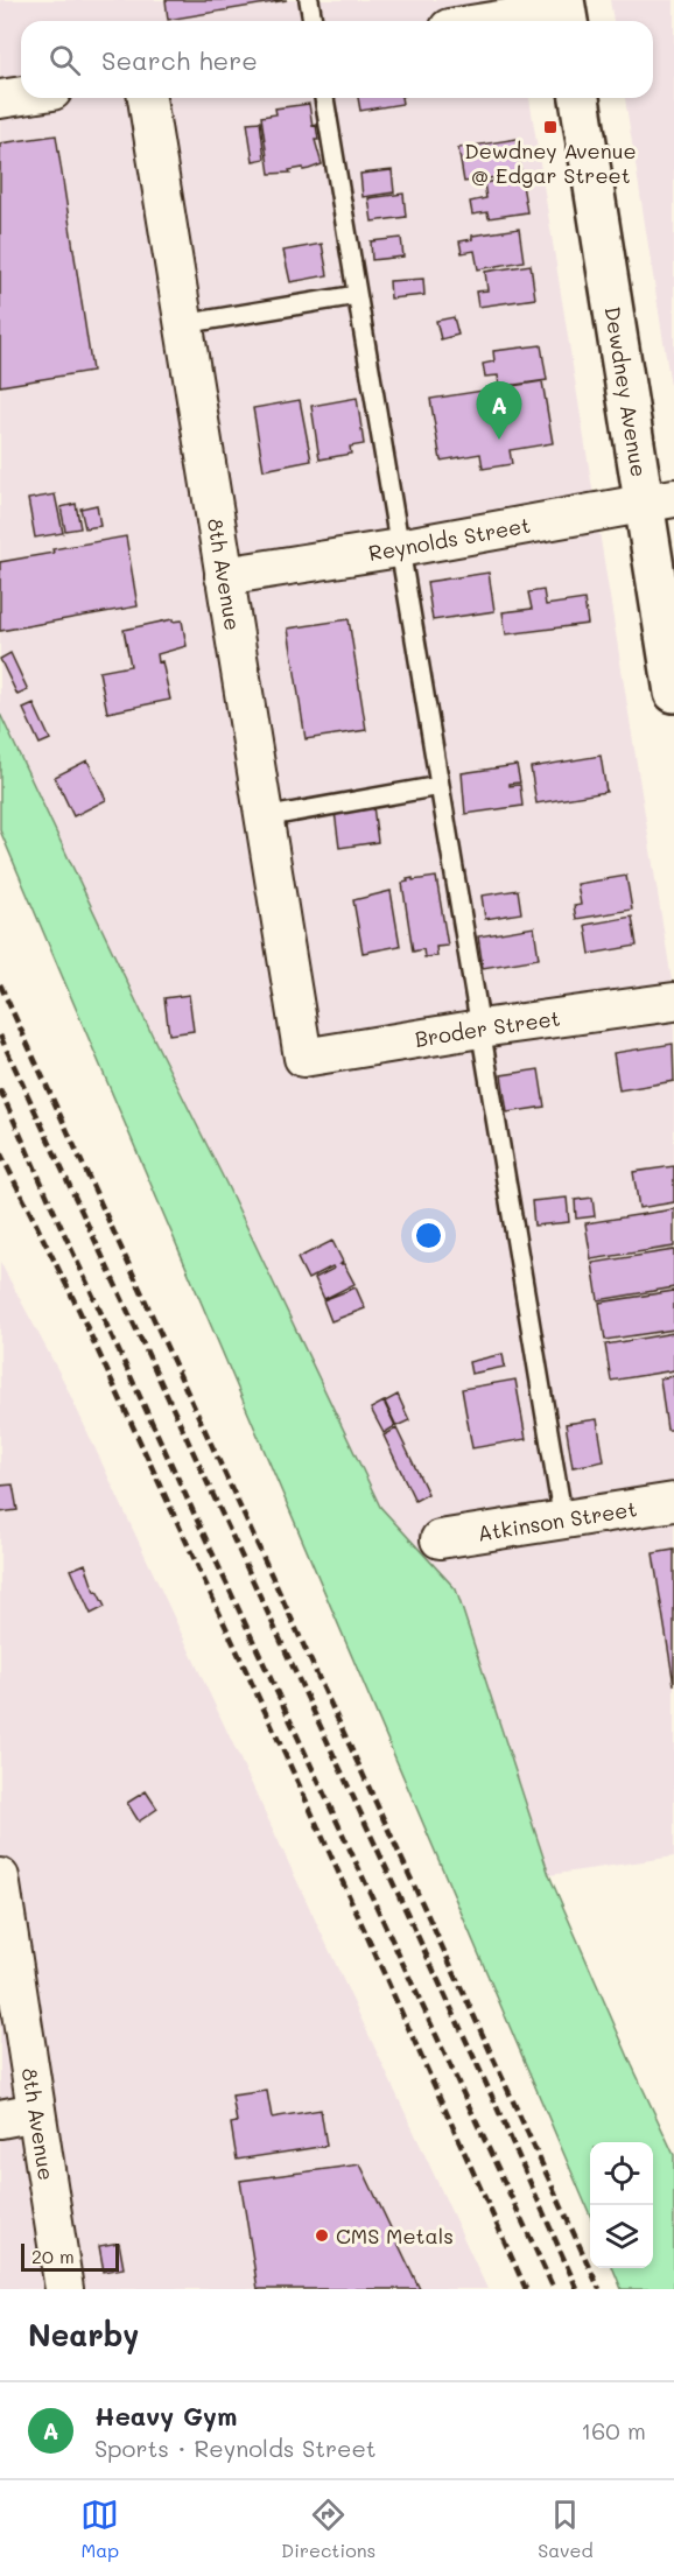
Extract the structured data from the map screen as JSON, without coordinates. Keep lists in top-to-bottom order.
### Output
{
  "streets": {
    "street": [
      "Dewdney Avenue",
      "Reynolds Street",
      "8th Avenue",
      "Broder Street",
      "Atkinson Street"
    ]
  },
  "crossings": [
    ["Dewdney Avenue", "Reynolds Street"],
    ["Reynolds Street", "8th Avenue"],
    ["8th Avenue", "Broder Street"]
  ],
  "places": {
    "transit": ["Dewdney Avenue @ Edgar Street"],
    "other": ["CMS Metals"]
  },
  "scale_bar": "20 m",
  "page": {
    "search": "Search here",
    "pins": "A",
    "scale": "20 m",
    "heading": "Nearby",
    "list": [
      {
        "mark": "A",
        "name": "Heavy Gym",
        "note": "Sports · Reynolds Street",
        "value": "160 m"
      }
    ],
    "nav": ["Map", "Directions", "Saved"]
  }
}
